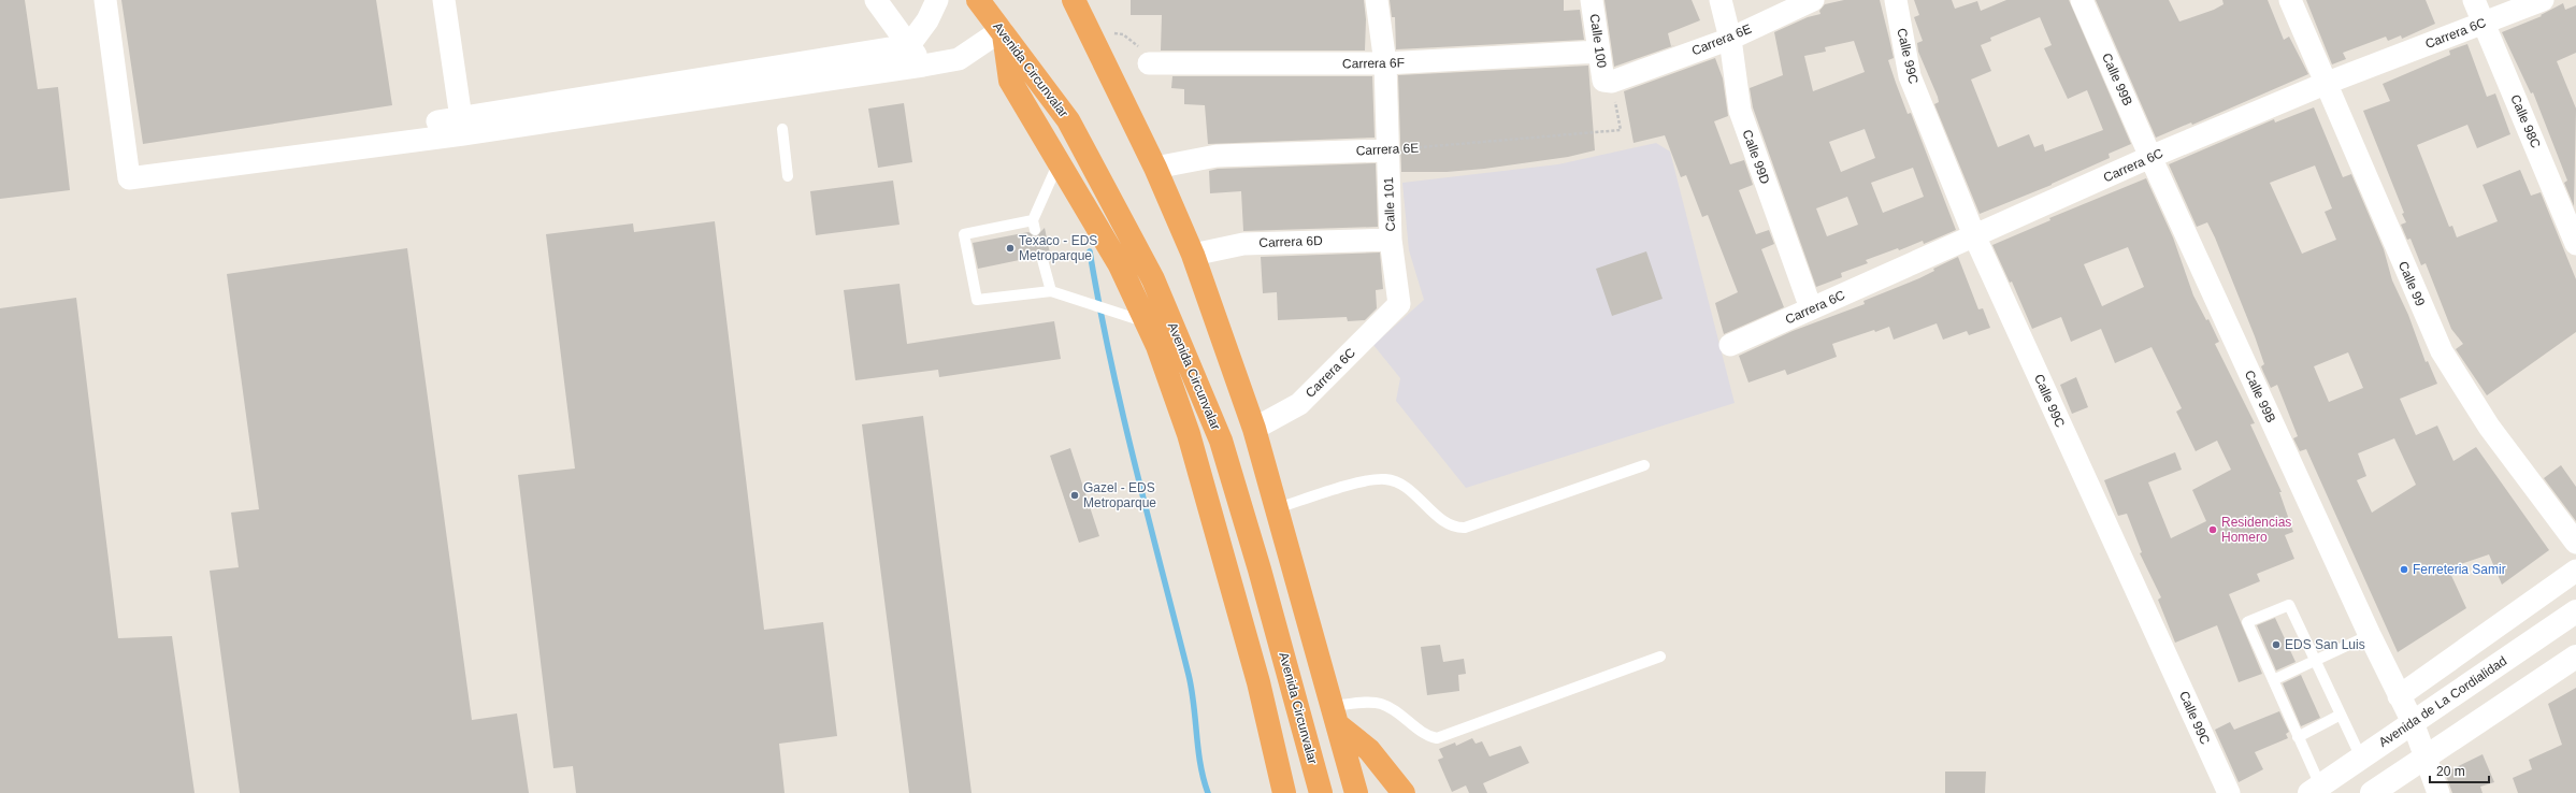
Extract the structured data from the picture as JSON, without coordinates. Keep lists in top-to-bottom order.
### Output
{
  "streets": {
    "highway": ["Avenida Circunvalar"],
    "main road": ["Avenida de La Cordialidad"],
    "street": [
      "Carrera 6C",
      "Carrera 6E",
      "Calle 100",
      "Calle 99C",
      "Carrera 6F",
      "Calle 99B",
      "Calle 98C",
      "Calle 99D",
      "Calle 101",
      "Carrera 6D",
      "Calle 99"
    ]
  },
  "crossings": [
    ["Carrera 6C", "Calle 99C"],
    ["Carrera 6C", "Calle 99B"],
    ["Carrera 6C", "Calle 98C"],
    ["Carrera 6C", "Calle 99D"],
    ["Carrera 6C", "Calle 101"],
    ["Carrera 6C", "Calle 99"],
    ["Carrera 6E", "Calle 100"],
    ["Carrera 6E", "Calle 99D"],
    ["Carrera 6E", "Calle 101"],
    ["Calle 100", "Carrera 6F"],
    ["Carrera 6F", "Calle 101"],
    ["Calle 99B", "Avenida de La Cordialidad"],
    ["Calle 101", "Carrera 6D"]
  ],
  "places": [
    "Texaco - EDS Metroparque",
    "Gazel - EDS Metroparque",
    "Residencias Homero",
    "Ferreteria Samir",
    "EDS San Luis"
  ],
  "scale_bar": "20 m"
}
